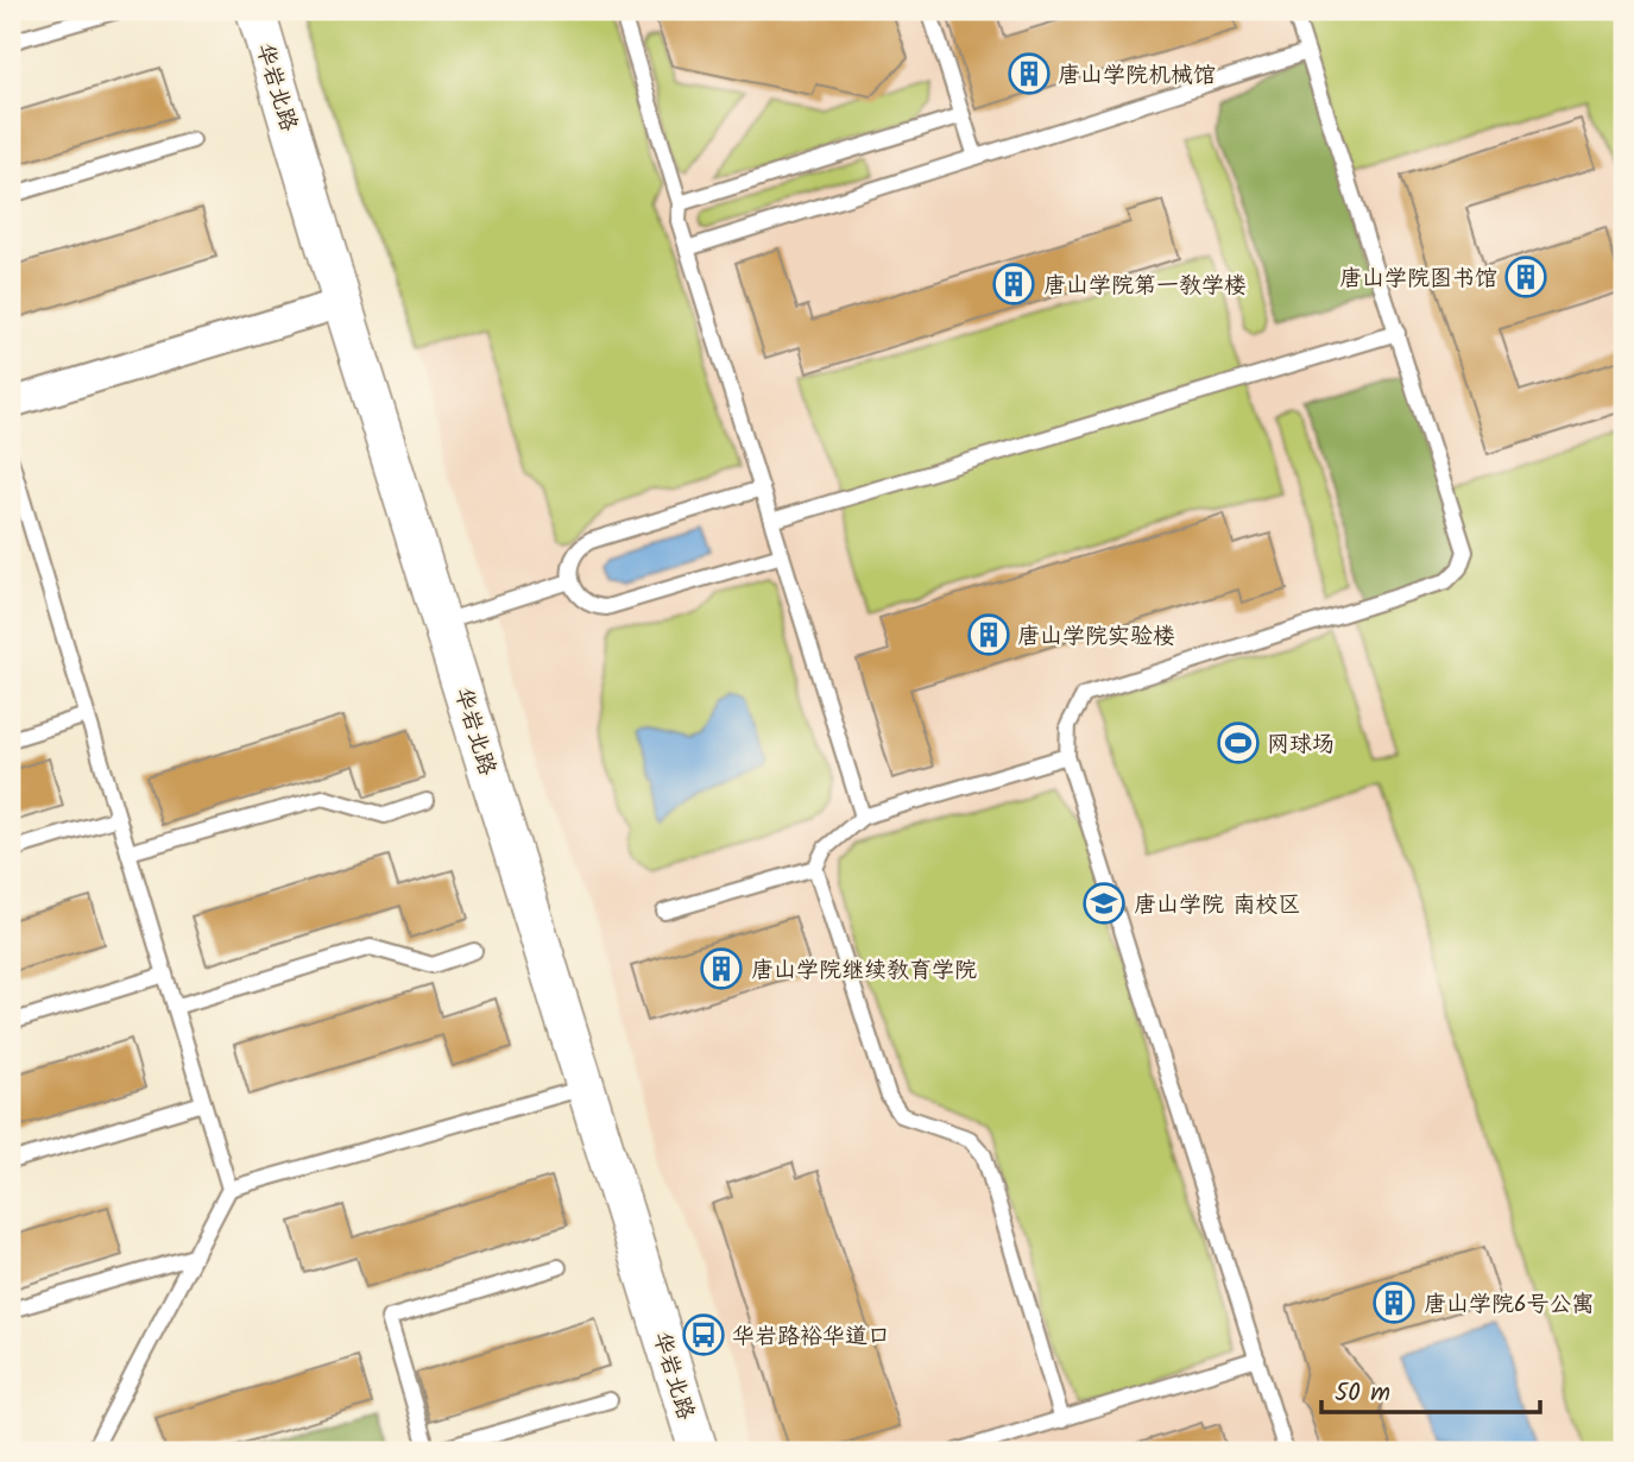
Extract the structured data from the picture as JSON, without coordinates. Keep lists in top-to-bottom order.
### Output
{
  "streets": {
    "street": ["华岩北路"]
  },
  "places": {
    "building": [
      "唐山学院机械馆",
      "唐山学院图书馆",
      "唐山学院第一教学楼",
      "唐山学院实验楼",
      "唐山学院继续教育学院",
      "唐山学院6号公寓"
    ],
    "sports": ["网球场"],
    "school or university": ["唐山学院 南校区"],
    "bus stop": ["华岩路裕华道口"]
  },
  "scale_bar": "50 m"
}
